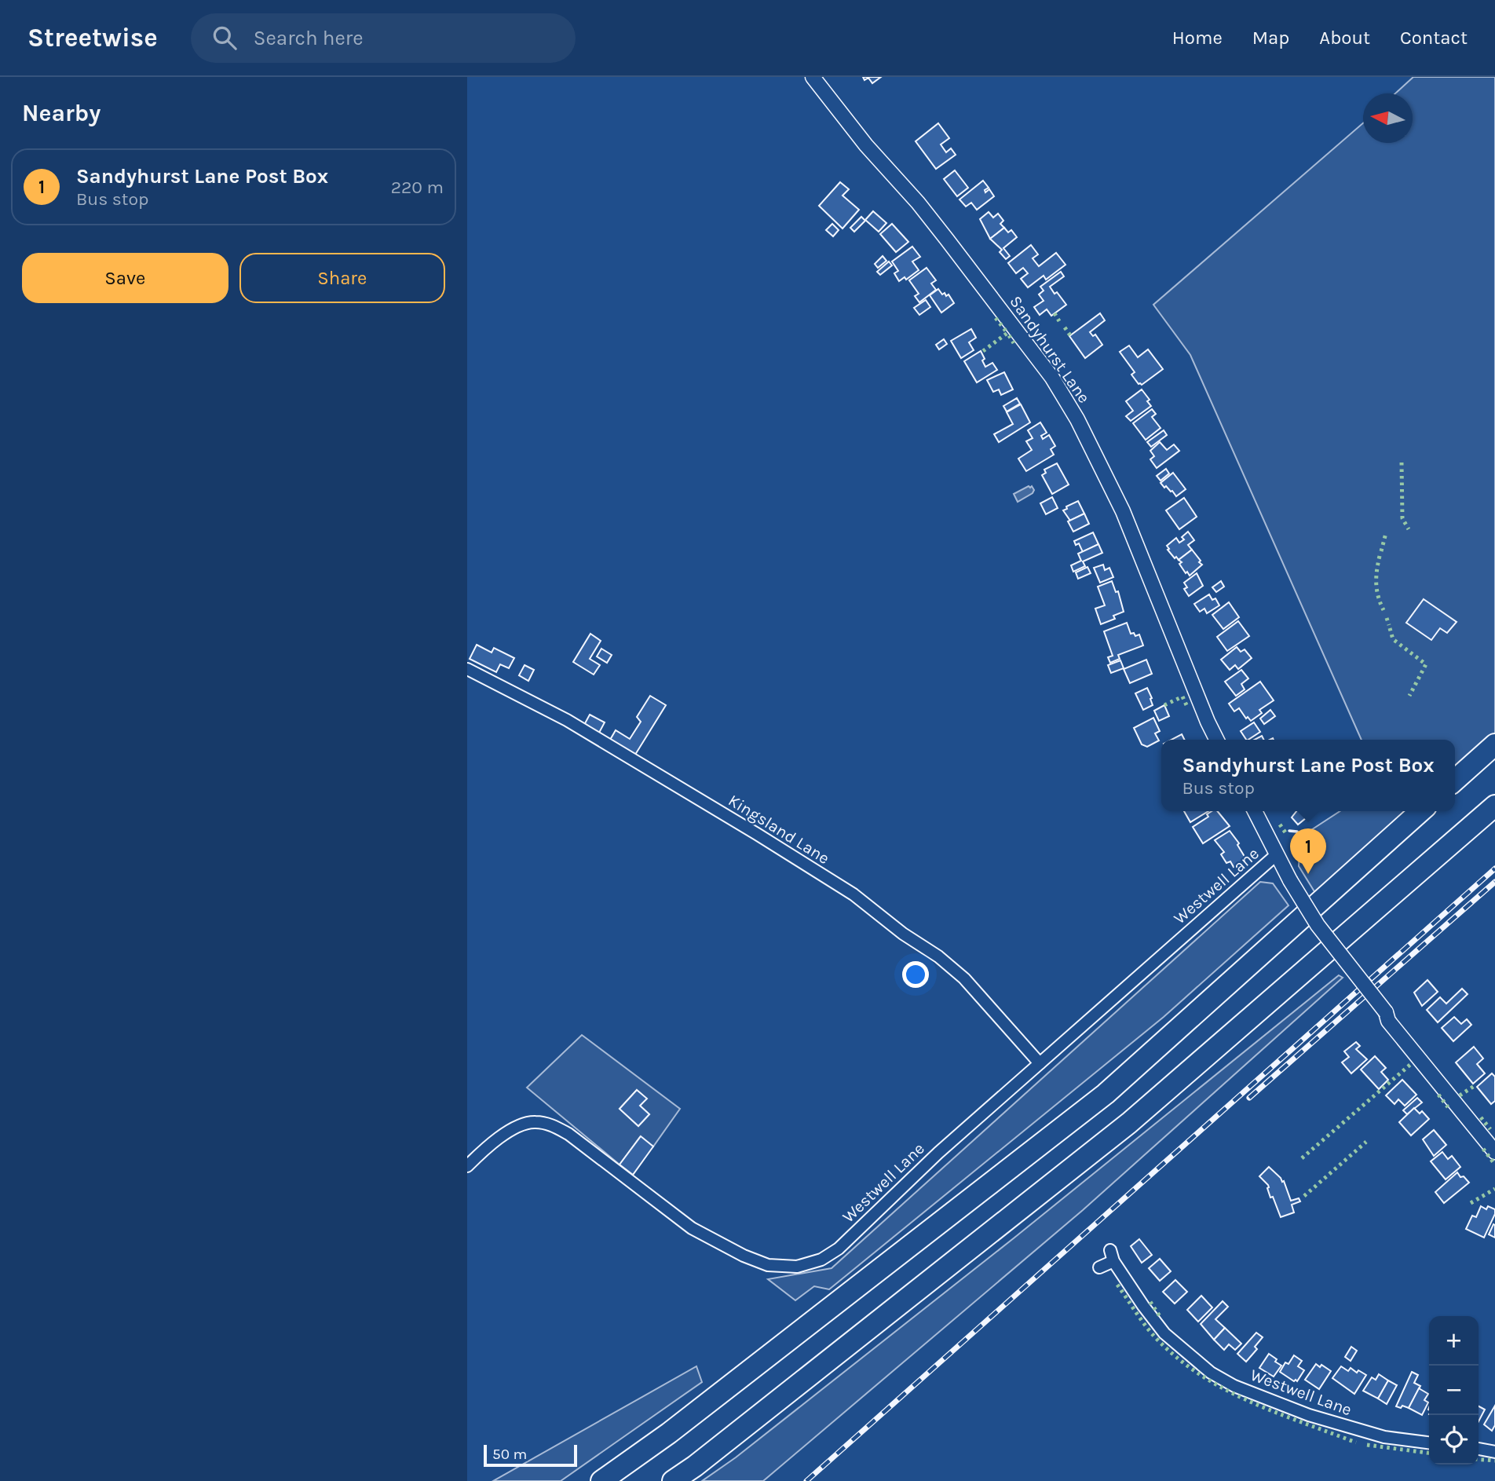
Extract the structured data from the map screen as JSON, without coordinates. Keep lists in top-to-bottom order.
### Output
{
  "streets": {
    "street": ["Sandyhurst Lane", "Kingsland Lane", "Westwell Lane"]
  },
  "crossings": [
    ["Kingsland Lane", "Westwell Lane"]
  ],
  "scale_bar": "50 m",
  "north": "left",
  "page": {
    "header": "Streetwise",
    "search": "Search here",
    "nav": [
      "Home",
      "Map",
      "About",
      "Contact"
    ],
    "heading": "Nearby",
    "list": [
      {
        "mark": "1",
        "name": "Sandyhurst Lane Post Box",
        "note": "Bus stop",
        "value": "220 m"
      }
    ],
    "buttons": ["Save", "Share"],
    "popup": ["Sandyhurst Lane Post Box", "Bus stop"],
    "pins": "1",
    "map_buttons": ["+", "−"],
    "scale": "50 m"
  }
}
